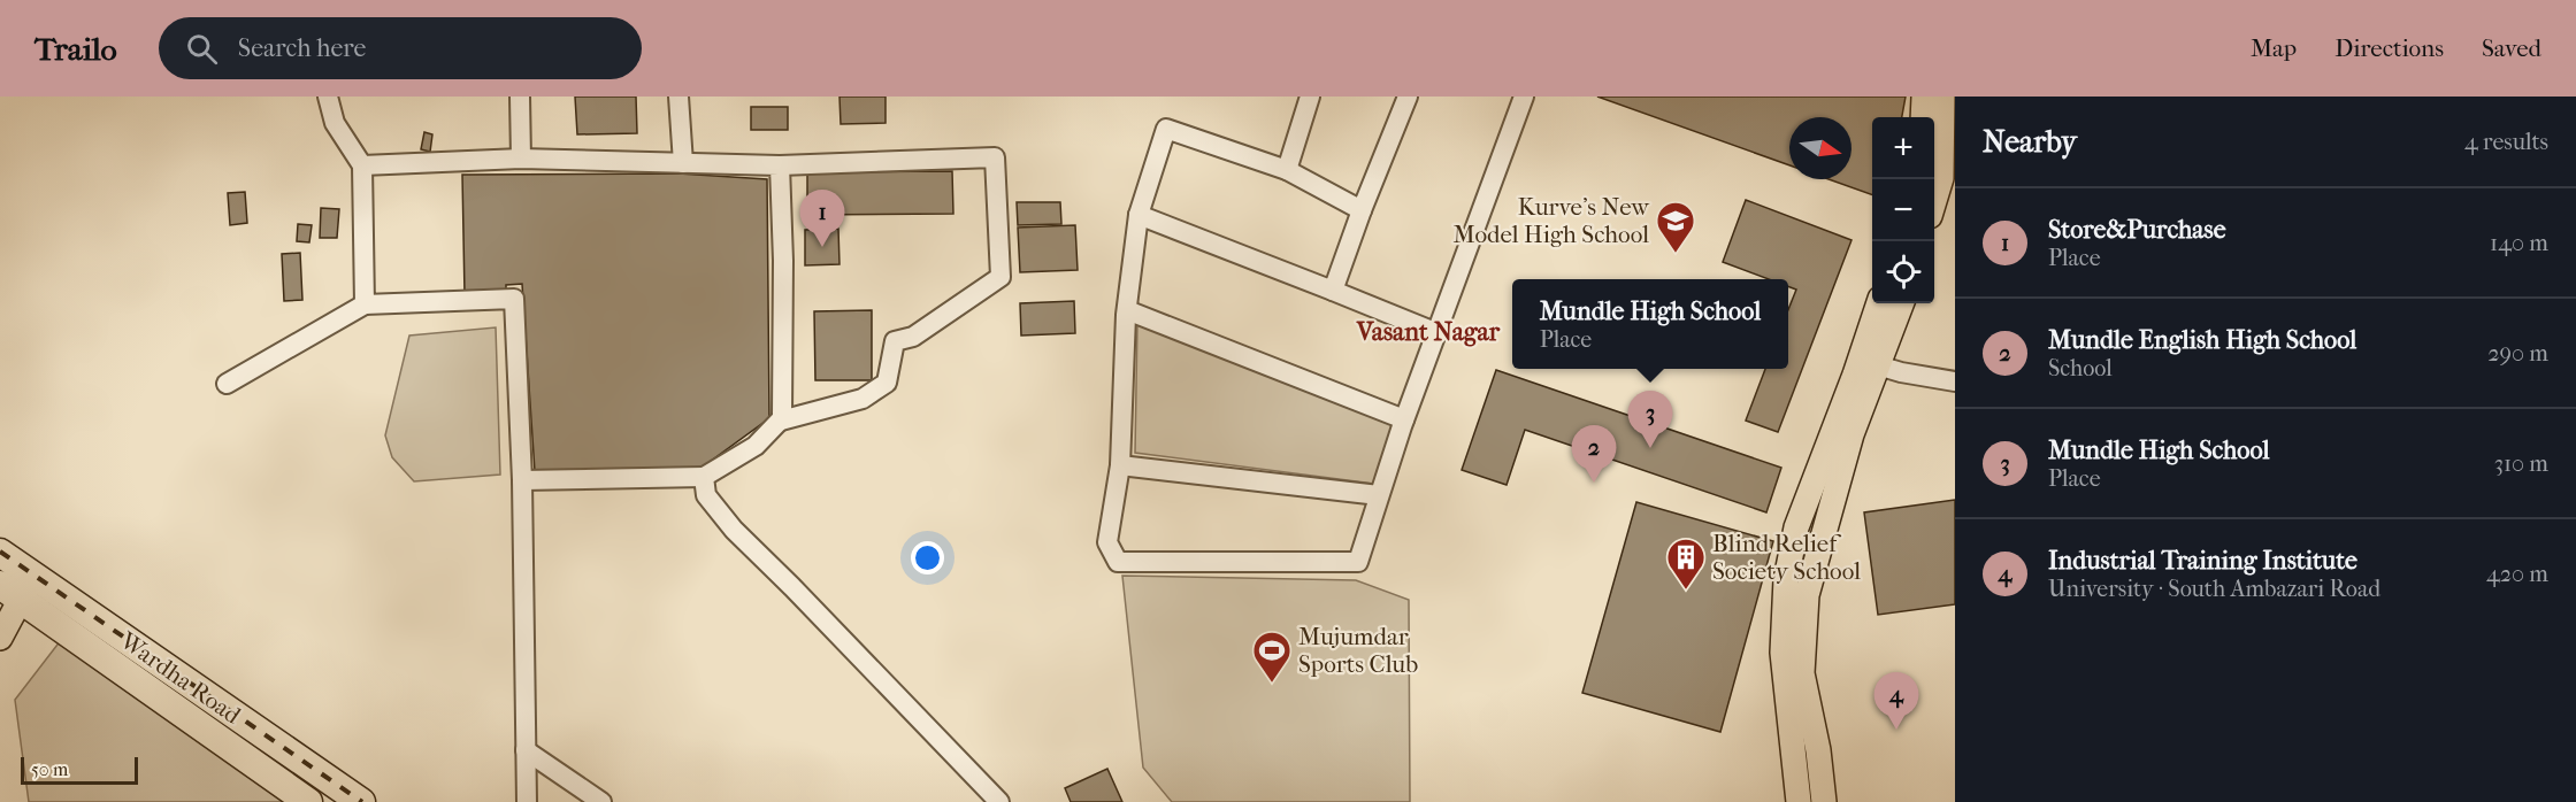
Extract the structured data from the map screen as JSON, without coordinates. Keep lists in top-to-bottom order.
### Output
{
  "streets": {
    "highway": ["Wardha Road"]
  },
  "districts": ["Vasant Nagar"],
  "places": {
    "school or university": ["Kurve's New Model High School"],
    "building": ["Blind Relief Society School"],
    "sports": ["Mujumdar Sports Club"]
  },
  "scale_bar": "50 m",
  "north": "right",
  "page": {
    "header": "Trailo",
    "search": "Search here",
    "nav": ["Map", "Directions", "Saved"],
    "heading": ["Nearby", "4 results"],
    "map_buttons": ["+", "−"],
    "list": [
      {
        "mark": "1",
        "name": "Store&Purchase",
        "note": "Place",
        "value": "140 m"
      },
      {
        "mark": "2",
        "name": "Mundle English High School",
        "note": "School",
        "value": "290 m"
      },
      {
        "mark": "3",
        "name": "Mundle High School",
        "note": "Place",
        "value": "310 m"
      },
      {
        "mark": "4",
        "name": "Industrial Training Institute",
        "note": "University · South Ambazari Road",
        "value": "420 m"
      }
    ],
    "pins": [
      "1",
      "3",
      "2",
      "4"
    ],
    "popup": ["Mundle High School", "Place"],
    "scale": "50 m"
  }
}
